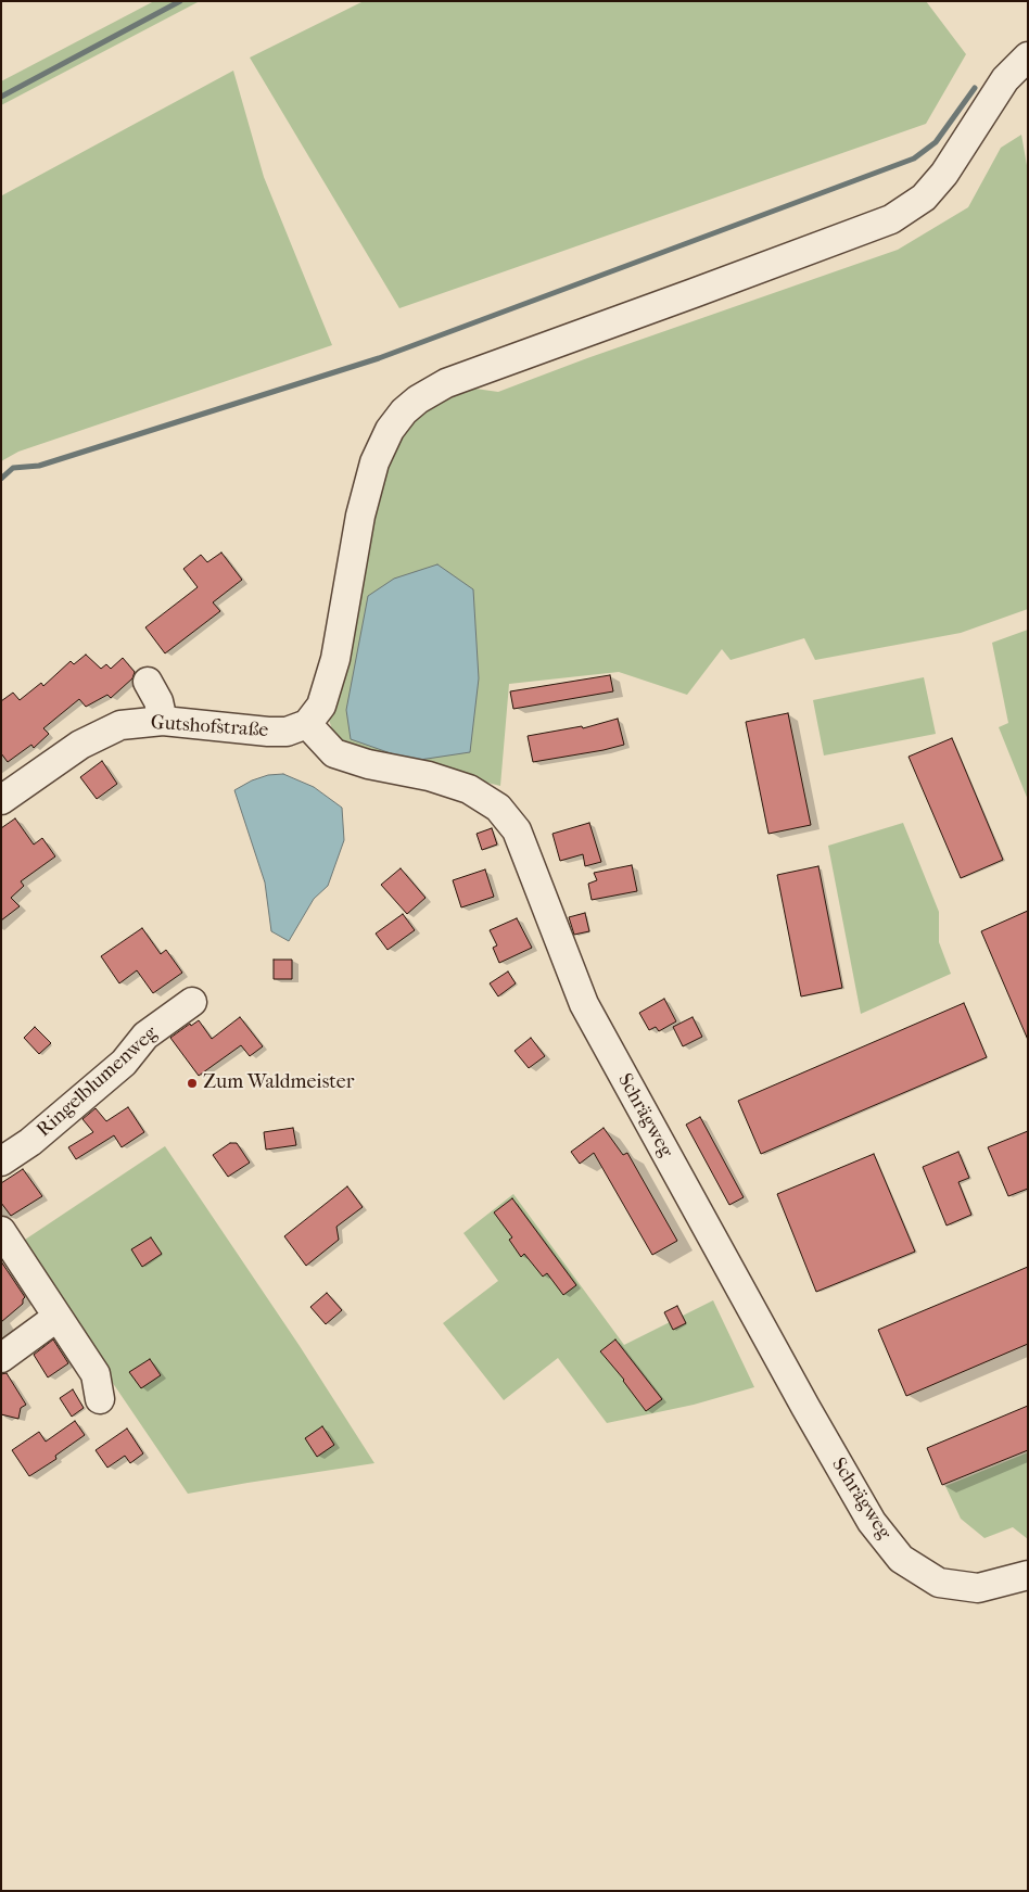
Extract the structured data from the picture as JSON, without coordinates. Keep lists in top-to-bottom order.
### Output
{
  "streets": {
    "street": ["Gutshofstraße", "Ringelblumenweg", "Schrägweg"]
  },
  "crossings": [
    ["Gutshofstraße", "Schrägweg"]
  ],
  "places": ["Zum Waldmeister"]
}
